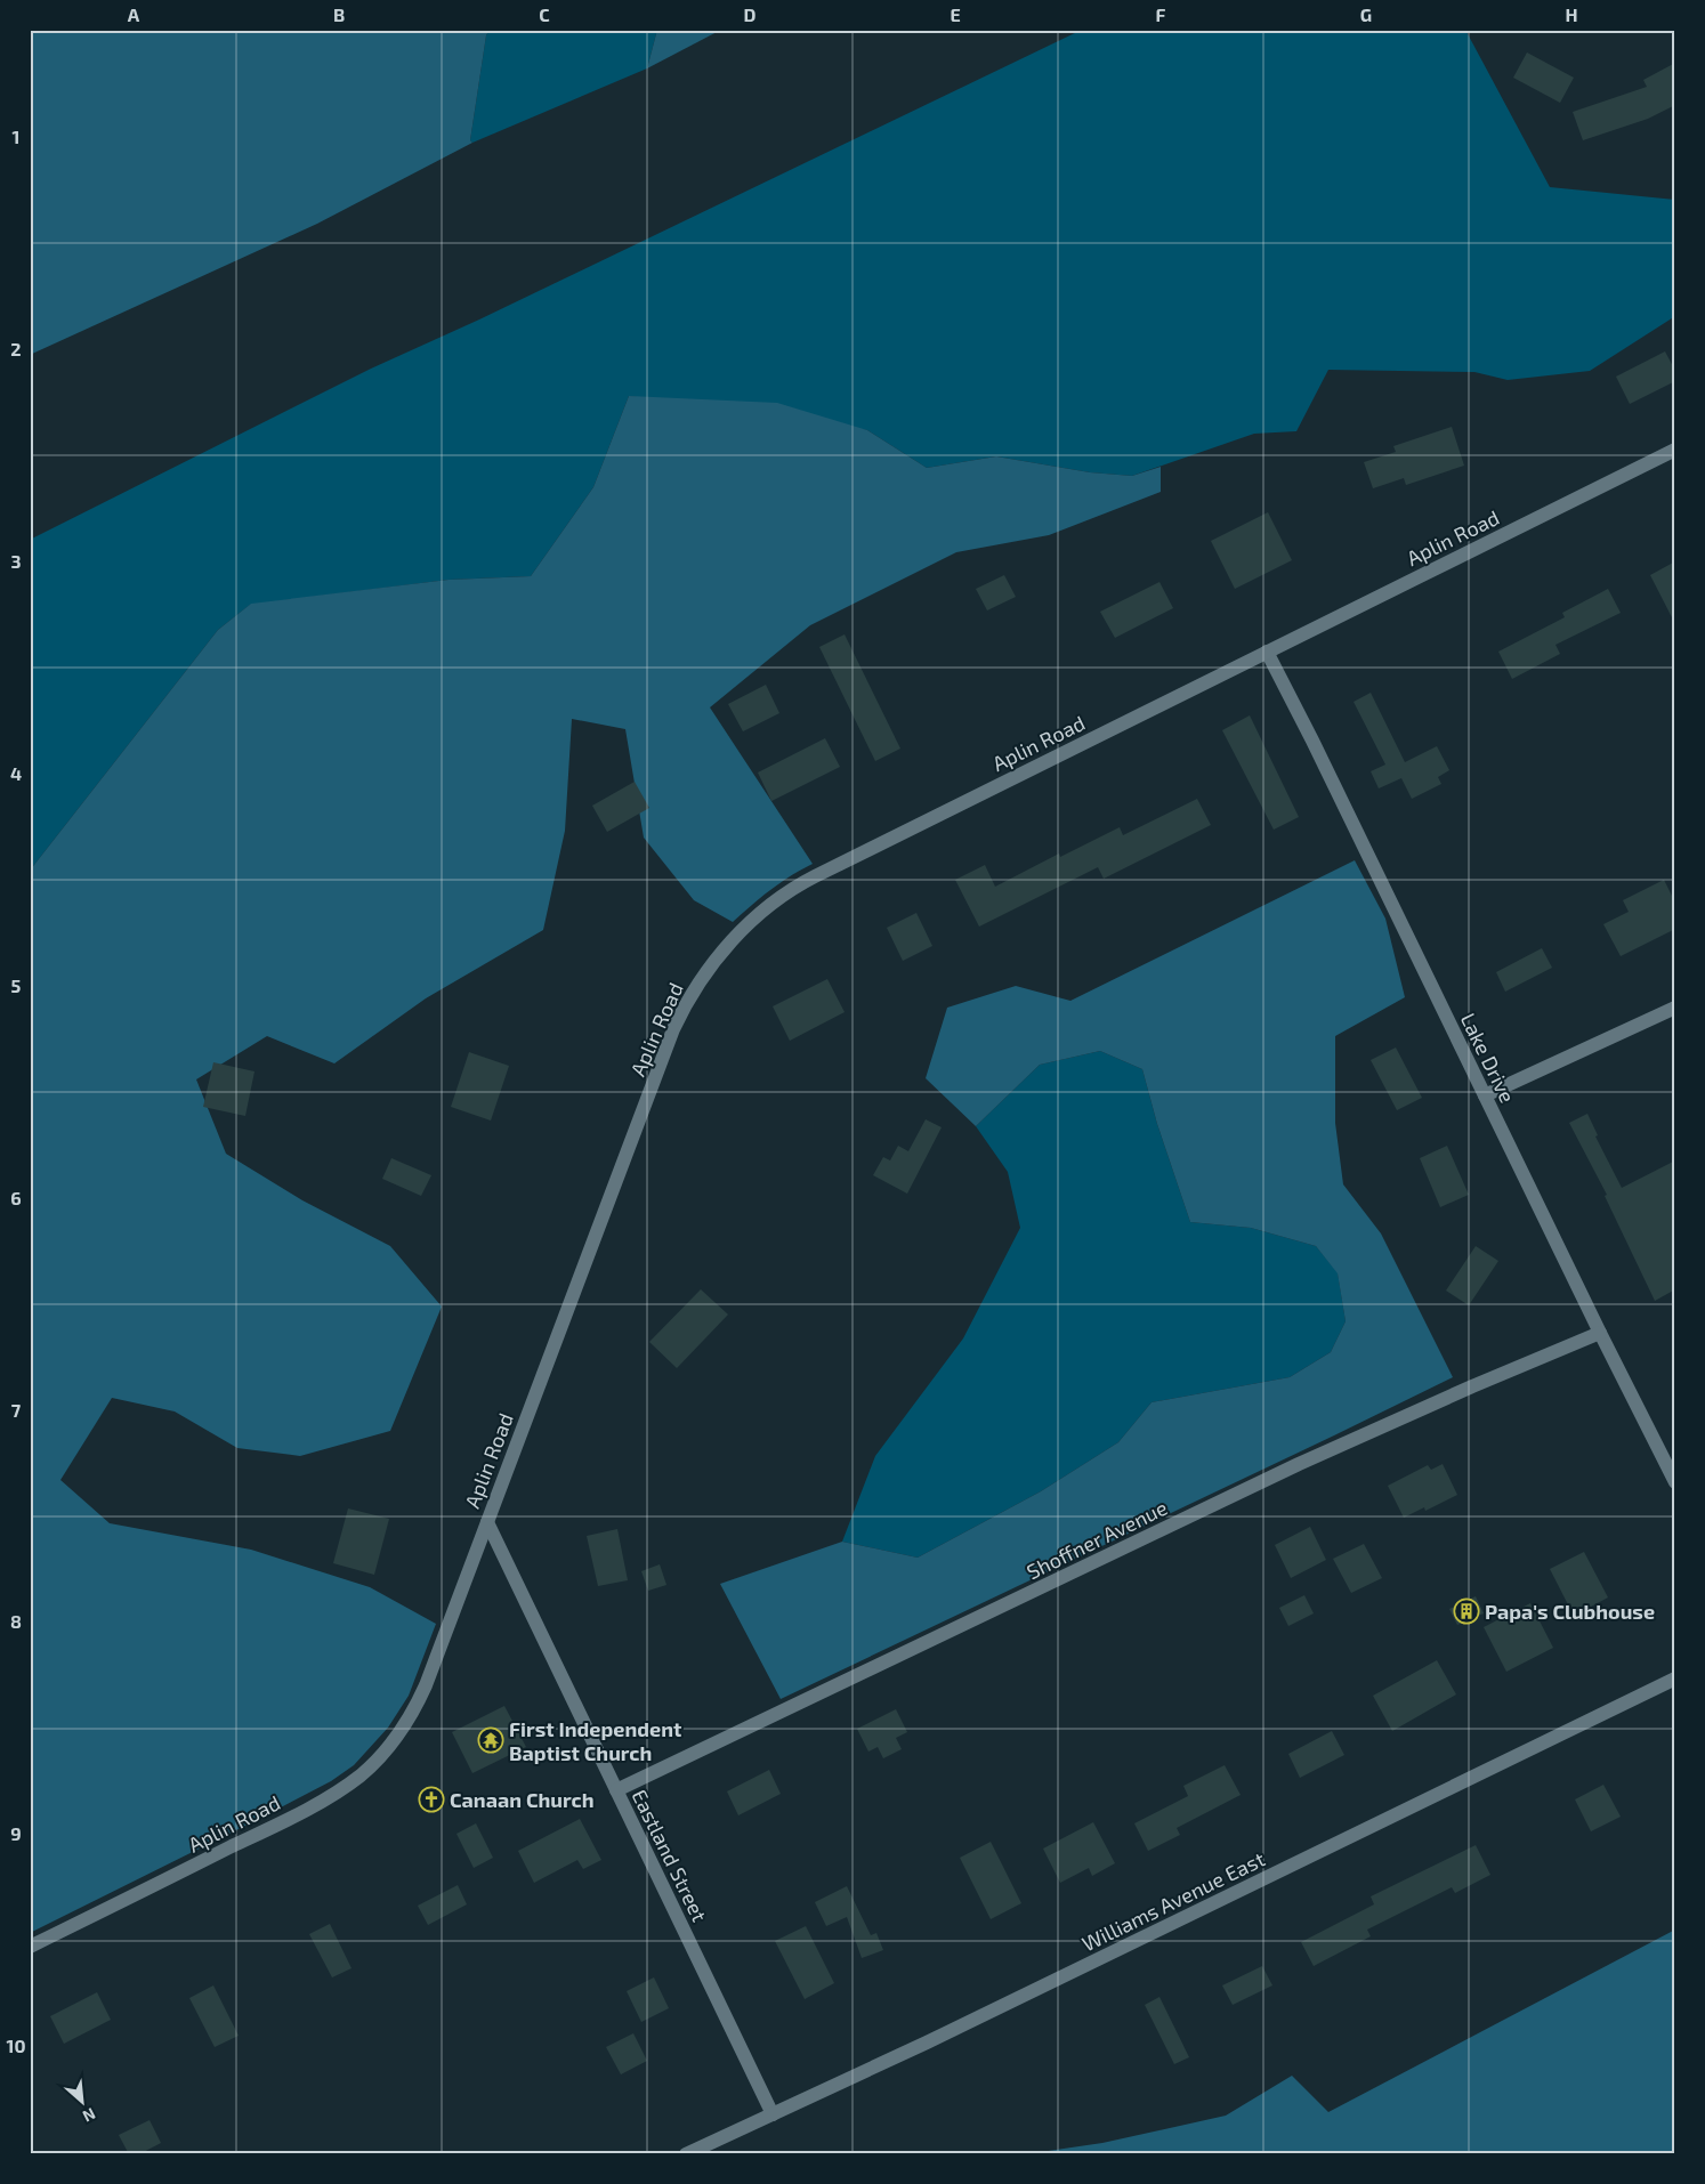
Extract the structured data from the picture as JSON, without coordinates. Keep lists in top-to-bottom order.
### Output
{
  "streets": {
    "street": [
      "Aplin Road",
      "Lake Drive",
      "Shoffner Avenue",
      "Eastland Street",
      "Williams Avenue East"
    ]
  },
  "crossings": [
    ["Aplin Road", "Lake Drive"],
    ["Aplin Road", "Eastland Street"],
    ["Lake Drive", "Shoffner Avenue"],
    ["Shoffner Avenue", "Eastland Street"],
    ["Eastland Street", "Williams Avenue East"]
  ],
  "places": {
    "building": ["Papa's Clubhouse"],
    "temple": ["First Independent Baptist Church"],
    "church": ["Canaan Church"]
  },
  "north": "bottom right",
  "grid": {
    "columns": [
      "A",
      "B",
      "C",
      "D",
      "E",
      "F",
      "G",
      "H"
    ],
    "rows": [
      "1",
      "2",
      "3",
      "4",
      "5",
      "6",
      "7",
      "8",
      "9",
      "10"
    ]
  }
}
